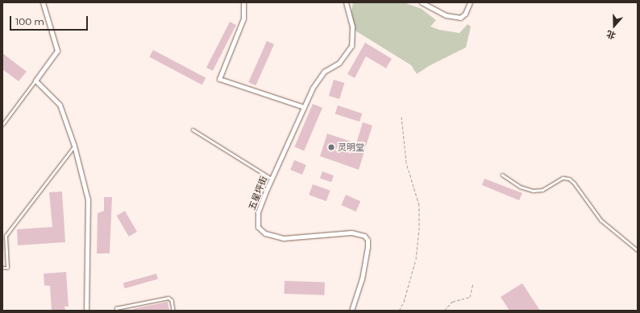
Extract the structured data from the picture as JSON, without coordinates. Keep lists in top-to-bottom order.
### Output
{
  "streets": {
    "street": ["五星坪街"]
  },
  "places": ["灵明堂"],
  "scale_bar": "100 m",
  "north": "bottom"
}
